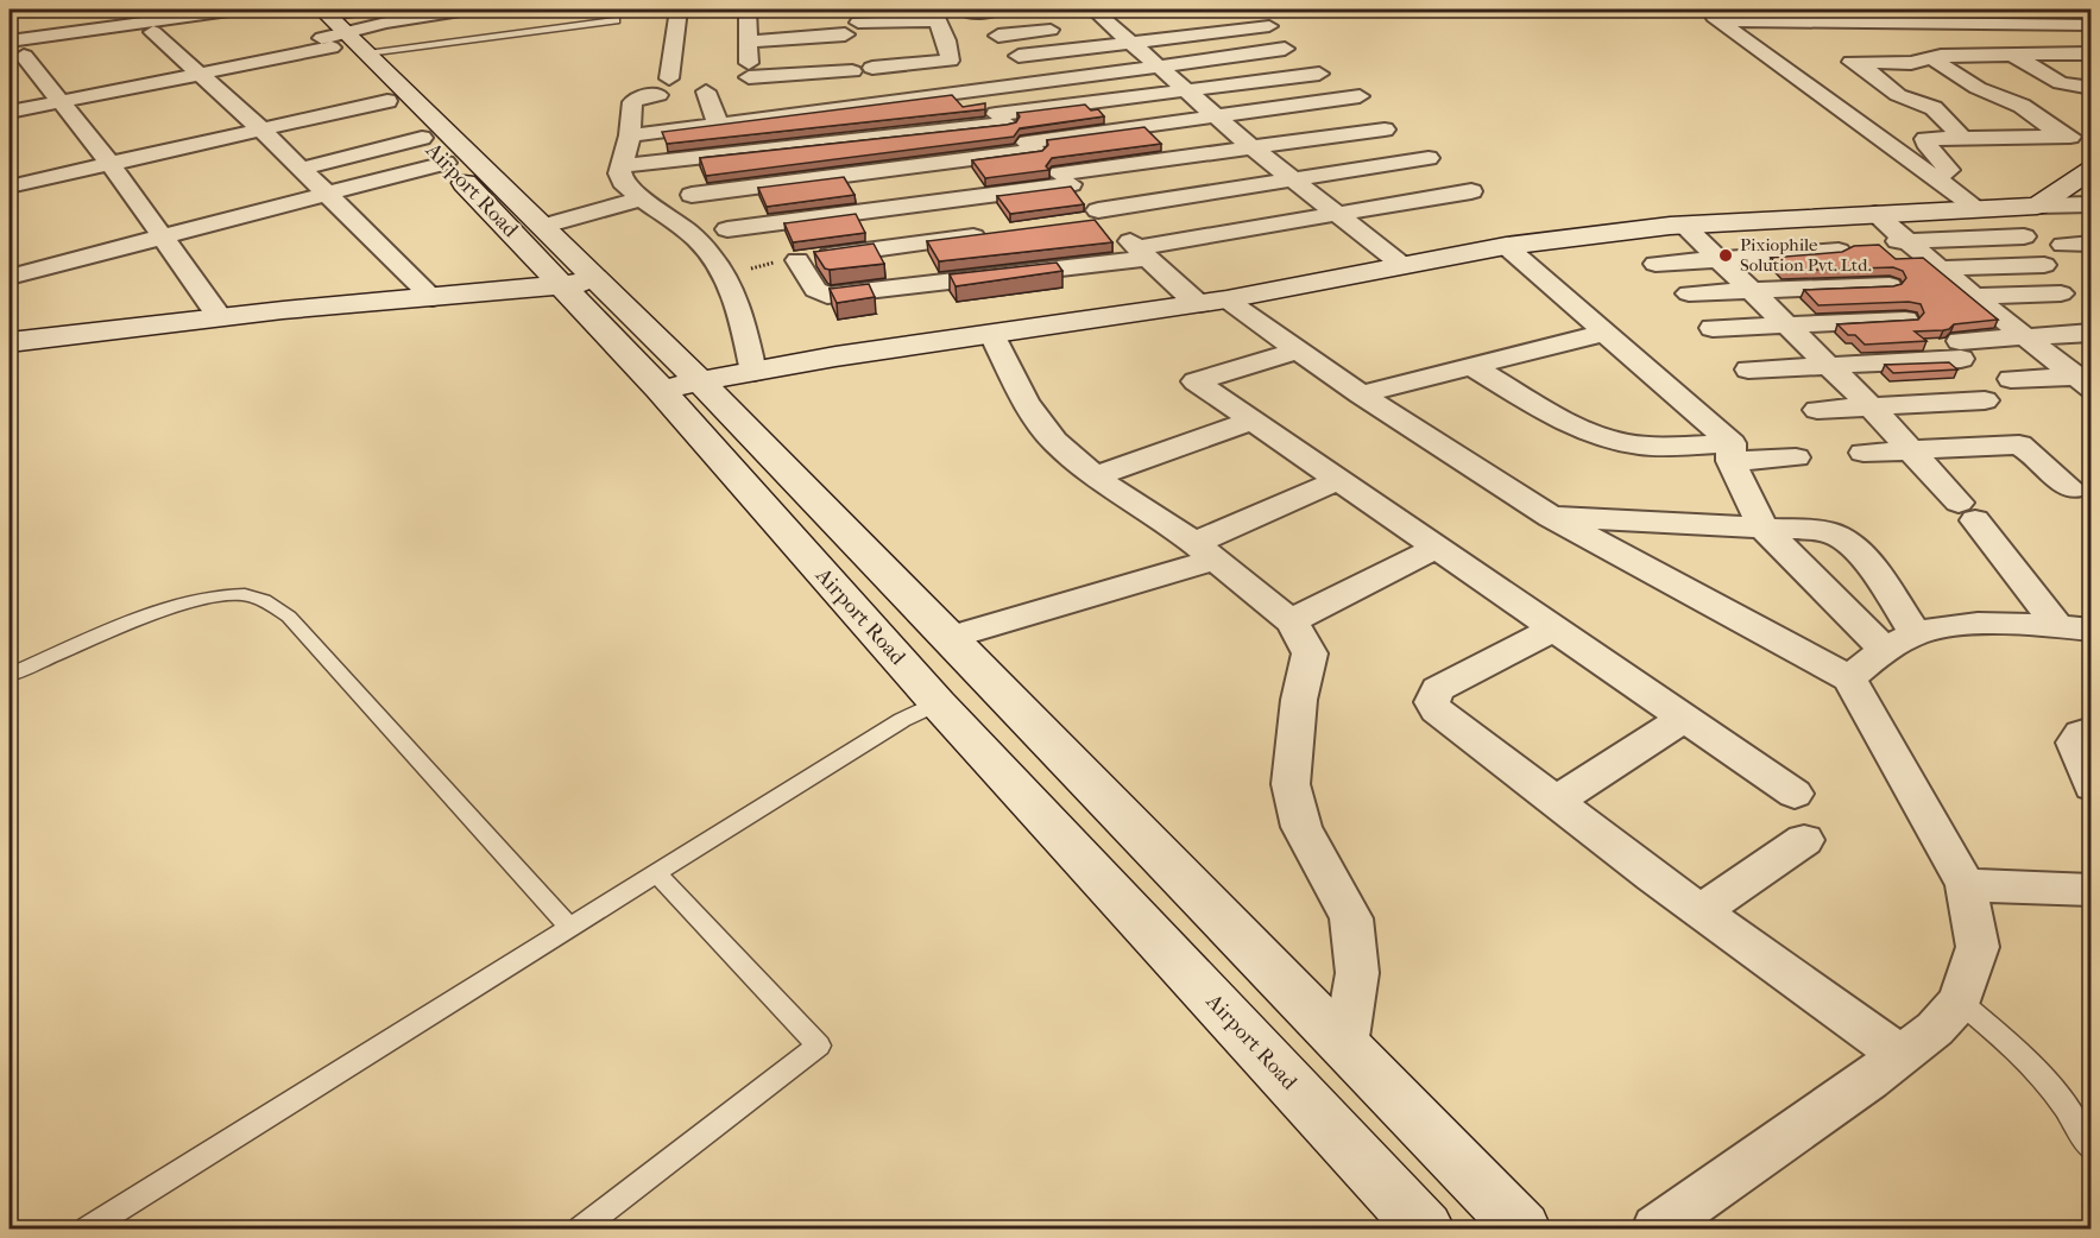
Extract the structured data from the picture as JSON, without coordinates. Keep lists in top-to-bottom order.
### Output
{
  "streets": {
    "main road": ["Airport Road"]
  },
  "places": ["Pixiophile Solution Pvt. Ltd."]
}
